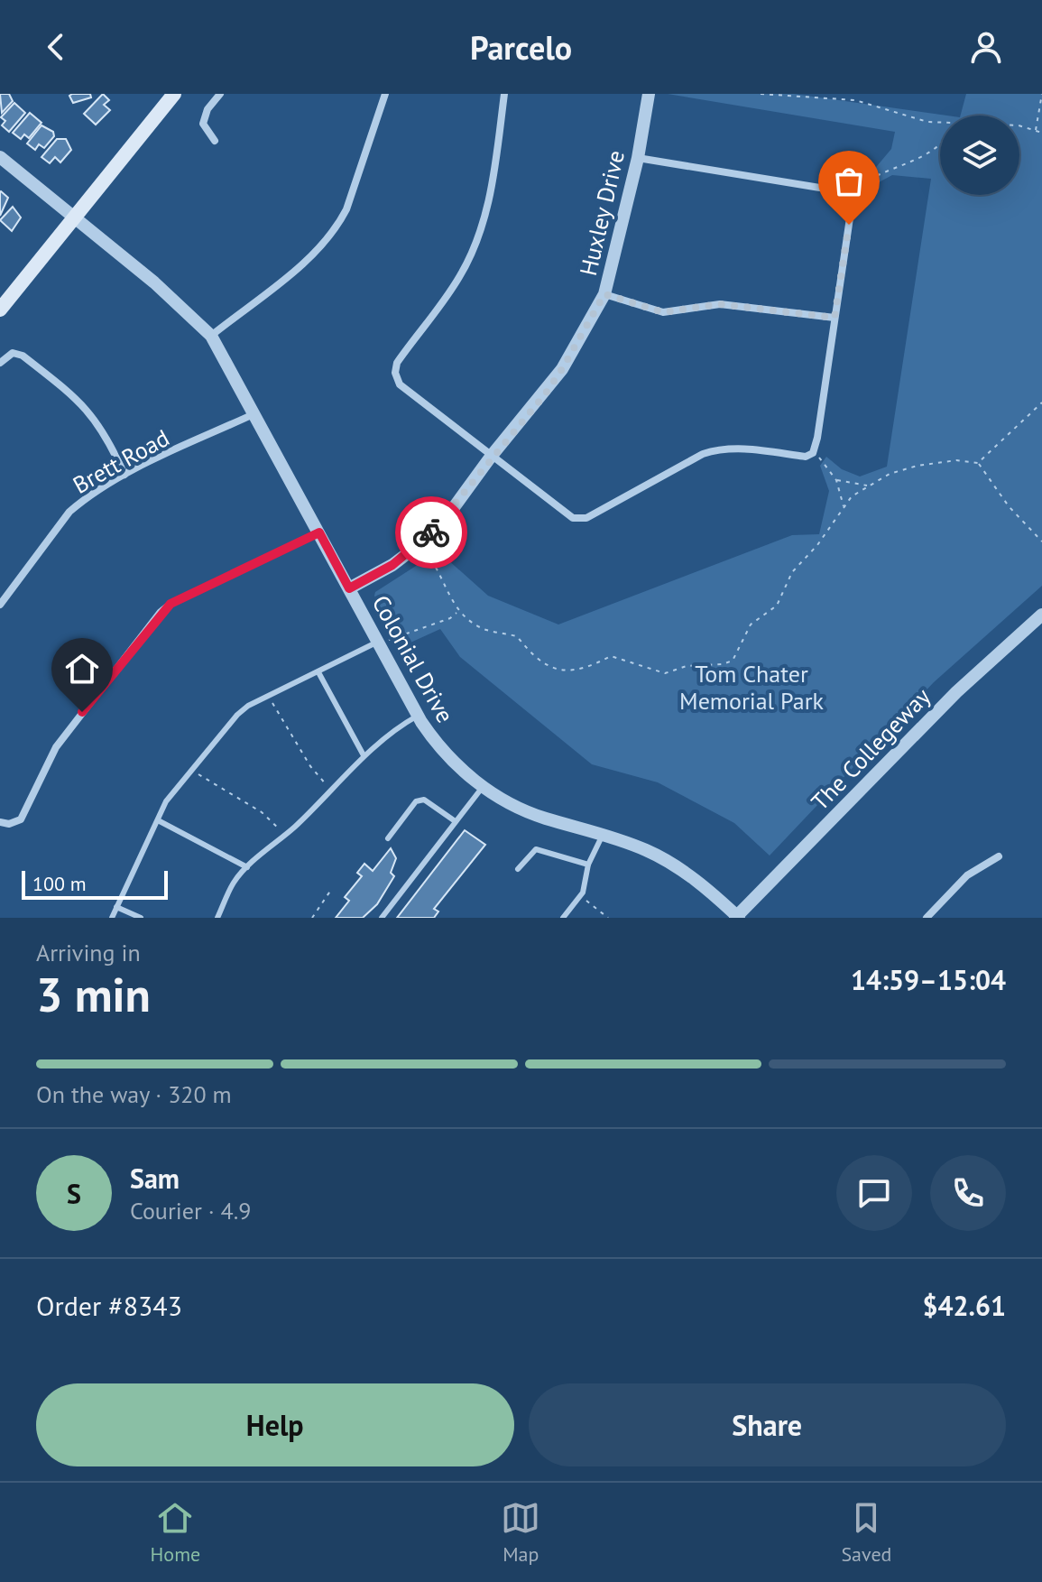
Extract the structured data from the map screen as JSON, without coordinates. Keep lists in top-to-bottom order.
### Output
{
  "streets": {
    "street": [
      "Huxley Drive",
      "Brett Road",
      "Colonial Drive",
      "The Collegeway"
    ]
  },
  "crossings": [
    ["Huxley Drive", "Colonial Drive"],
    ["Brett Road", "Colonial Drive"],
    ["Colonial Drive", "The Collegeway"]
  ],
  "parks": ["Tom Chater Memorial Park"],
  "scale_bar": "100 m",
  "page": {
    "header": "Parcelo",
    "scale": "100 m",
    "heading": ["3 min", "Arriving in", "14:59–15:04"],
    "panel": [
      "Sam",
      "Courier · 4.9",
      "Order #8343",
      "$42.61"
    ],
    "bar": "On the way · 320 m",
    "round": "S",
    "buttons": ["Help", "Share"],
    "tabs": ["Home", "Map", "Saved"]
  }
}
